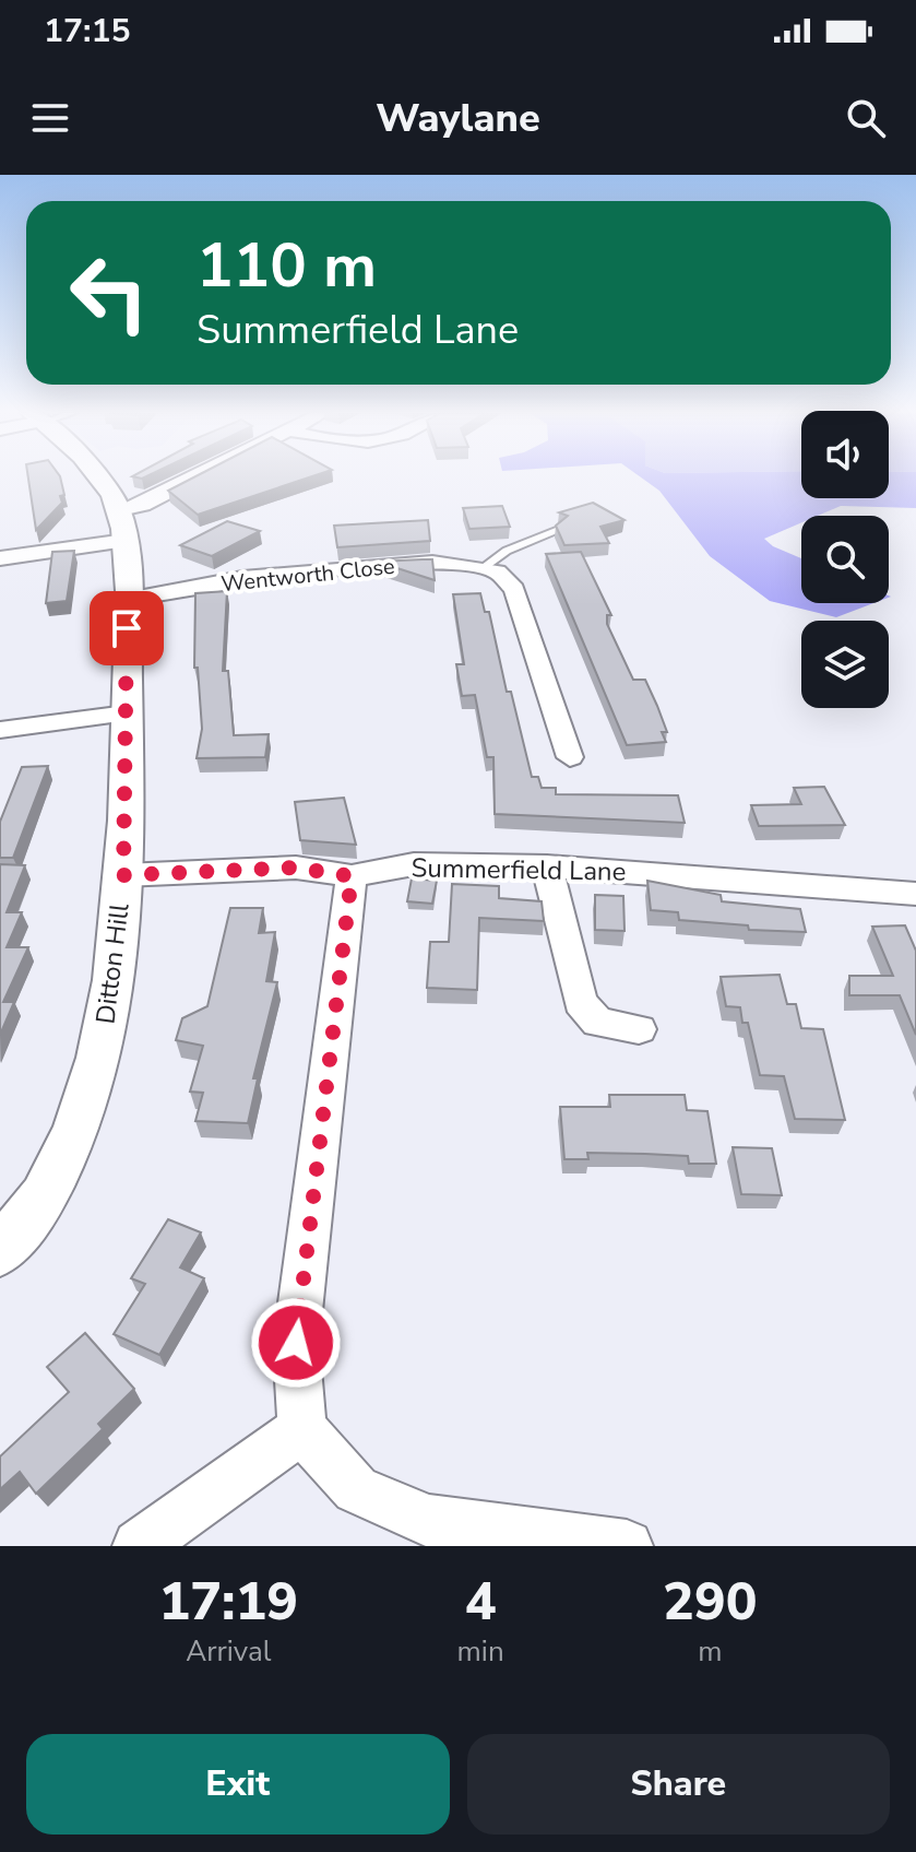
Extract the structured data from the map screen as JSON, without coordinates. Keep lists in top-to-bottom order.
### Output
{
  "streets": {
    "street": ["Wentworth Close", "Summerfield Lane", "Ditton Hill"]
  },
  "crossings": [
    ["Wentworth Close", "Ditton Hill"],
    ["Summerfield Lane", "Ditton Hill"]
  ],
  "page": {
    "status": "17:15",
    "header": "Waylane",
    "turn": ["110 m", "Summerfield Lane"],
    "eta": [
      "17:19",
      "Arrival",
      "4",
      "min",
      "290",
      "m"
    ],
    "buttons": ["Exit", "Share"]
  }
}
